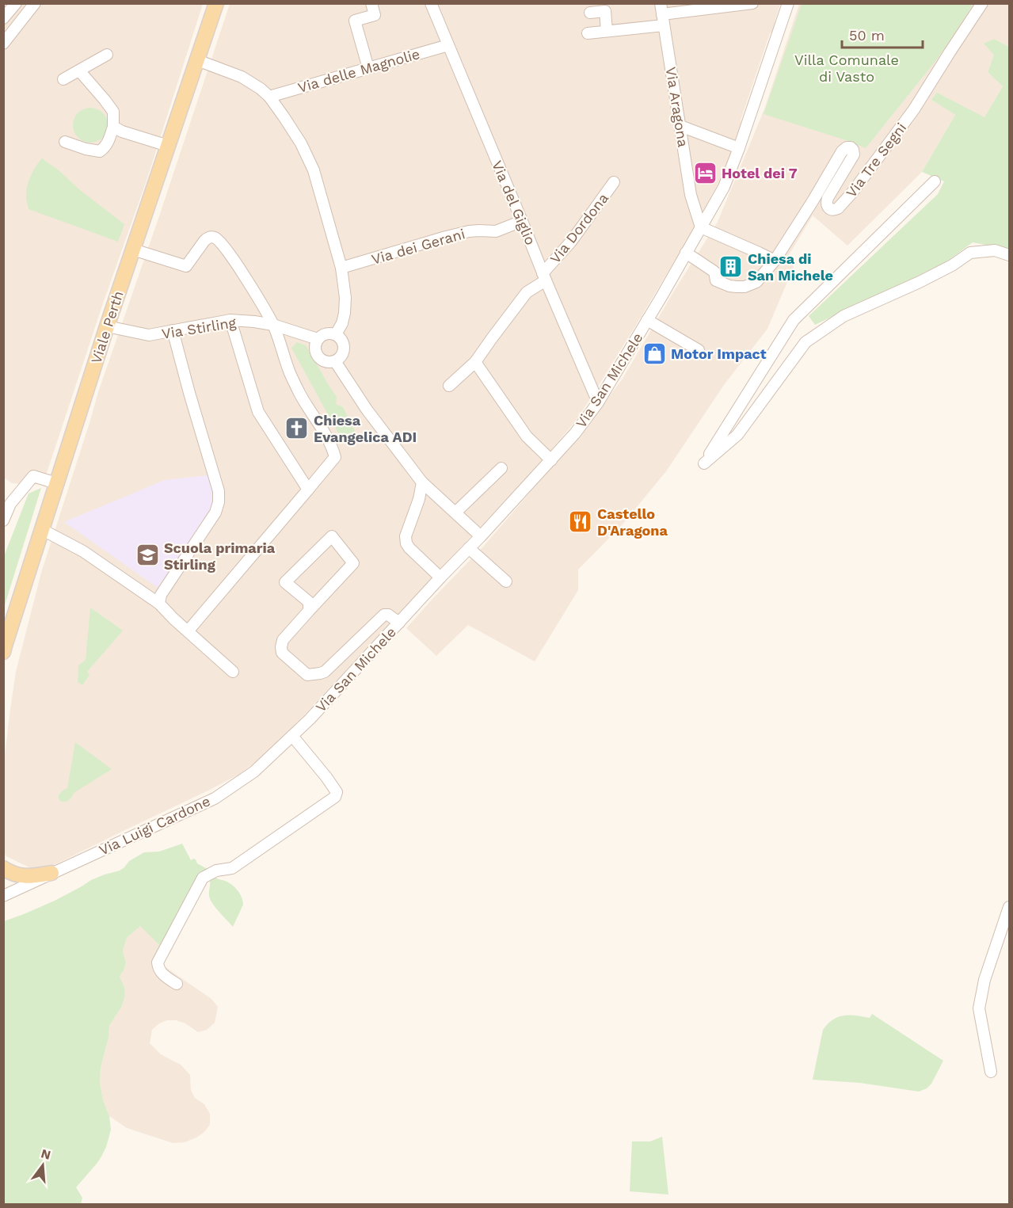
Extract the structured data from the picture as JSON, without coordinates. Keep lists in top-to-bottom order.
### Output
{
  "streets": {
    "main road": ["Viale Perth"],
    "street": [
      "Via delle Magnolie",
      "Via Aragona",
      "Via Tre Segni",
      "Via del Giglio",
      "Via Dordona",
      "Via dei Gerani",
      "Via Stirling",
      "Via San Michele",
      "Via Luigi Cardone"
    ]
  },
  "crossings": [
    ["Via delle Magnolie", "Via del Giglio"],
    ["Via Aragona", "Via San Michele"],
    ["Via del Giglio", "Via Dordona"],
    ["Via del Giglio", "Via dei Gerani"],
    ["Via del Giglio", "Via San Michele"],
    ["Viale Perth", "Via Stirling"],
    ["Via San Michele", "Via Luigi Cardone"]
  ],
  "parks": ["Villa Comunale di Vasto"],
  "places": {
    "hotel": ["Hotel dei 7"],
    "building": ["Chiesa di San Michele"],
    "shop": ["Motor Impact"],
    "church": ["Chiesa Evangelica ADI"],
    "restaurant": ["Castello D'Aragona"],
    "school or university": ["Scuola primaria Stirling"]
  },
  "scale_bar": "50 m",
  "north": "top"
}
